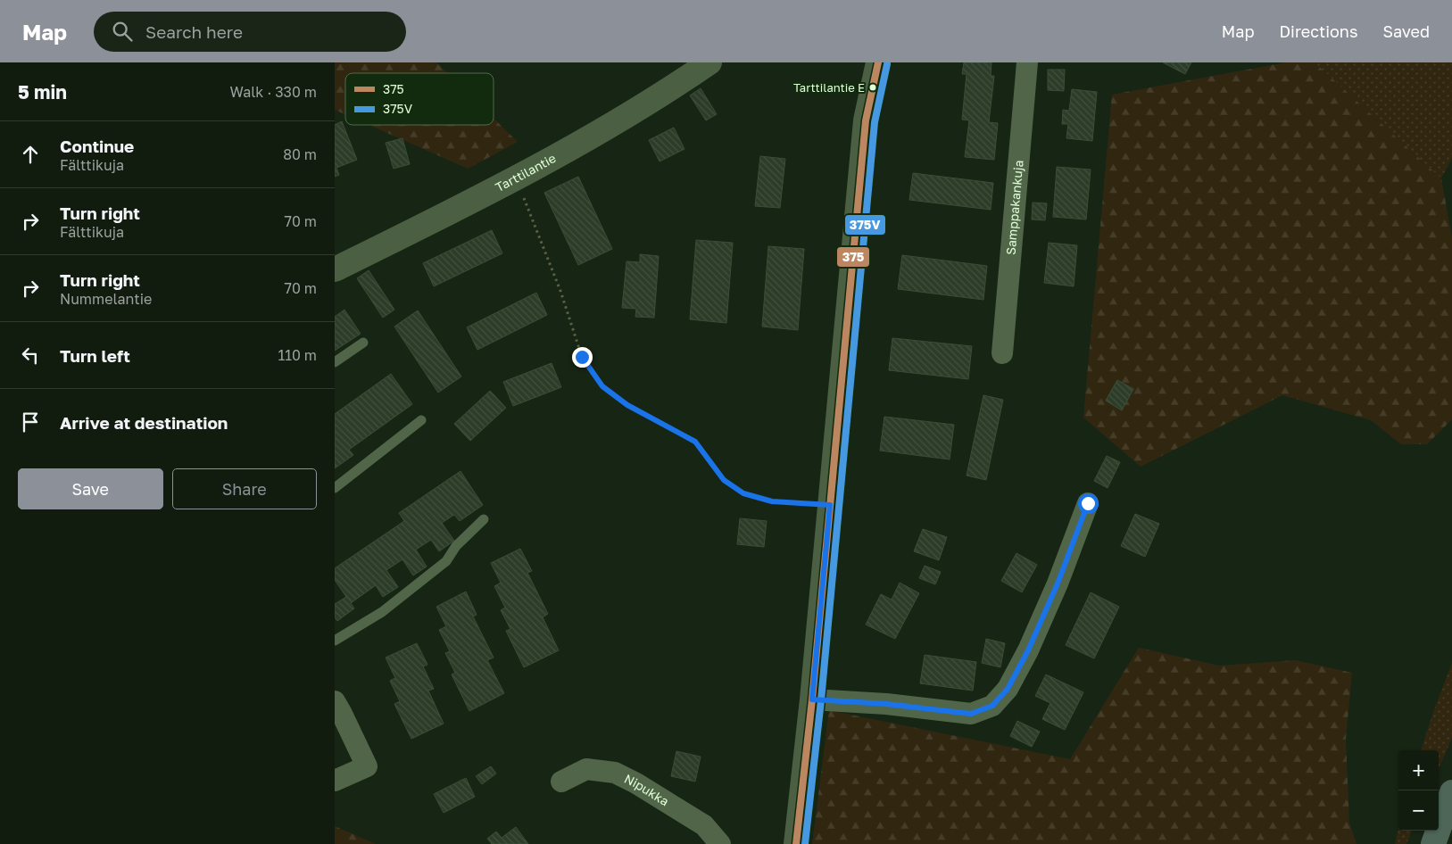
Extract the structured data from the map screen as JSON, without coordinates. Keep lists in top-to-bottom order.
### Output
{
  "streets": {
    "street": ["Tarttilantie", "Samppakankuja", "Nipukka"]
  },
  "places": ["Tarttilantie E"],
  "lines": ["transit line 375", "transit line 375V"],
  "legend": ["375", "375V"],
  "page": {
    "header": "Map",
    "search": "Search here",
    "nav": ["Map", "Directions", "Saved"],
    "heading": ["5 min", "Walk · 330 m"],
    "list": [
      ["Continue", "Fälttikuja", "80 m"],
      ["Turn right", "Fälttikuja", "70 m"],
      ["Turn right", "Nummelantie", "70 m"],
      ["Turn left", "110 m"],
      "Arrive at destination"
    ],
    "buttons": ["Save", "Share"],
    "map_buttons": ["+", "−"]
  }
}
